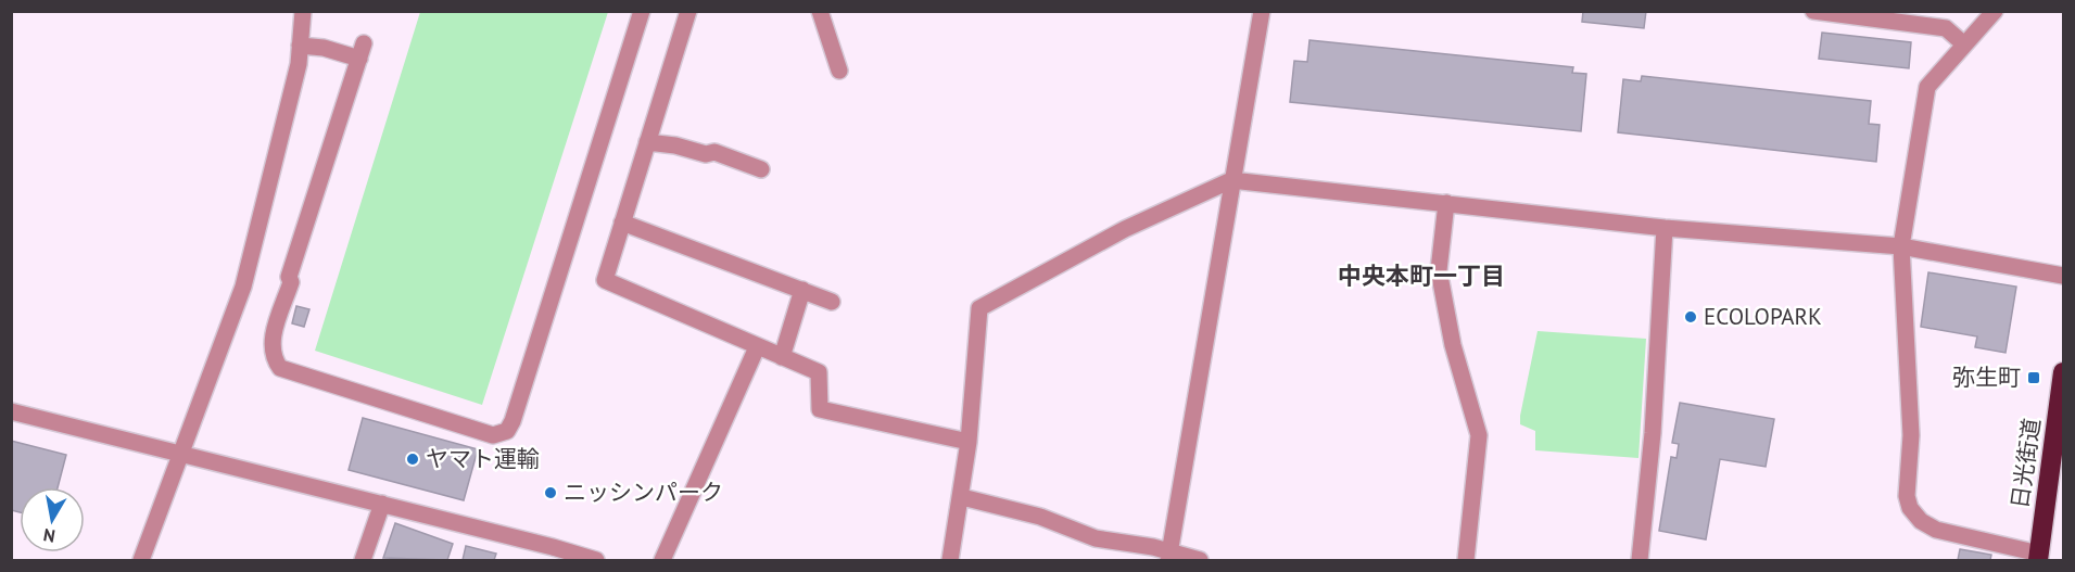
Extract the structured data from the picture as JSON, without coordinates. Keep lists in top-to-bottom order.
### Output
{
  "streets": {
    "highway": ["日光街道"]
  },
  "districts": ["中央本町一丁目"],
  "places": {
    "other": ["ECOLOPARK", "ヤマト運輸", "ニッシンパーク"],
    "transit": ["弥生町"]
  },
  "north": "bottom"
}
